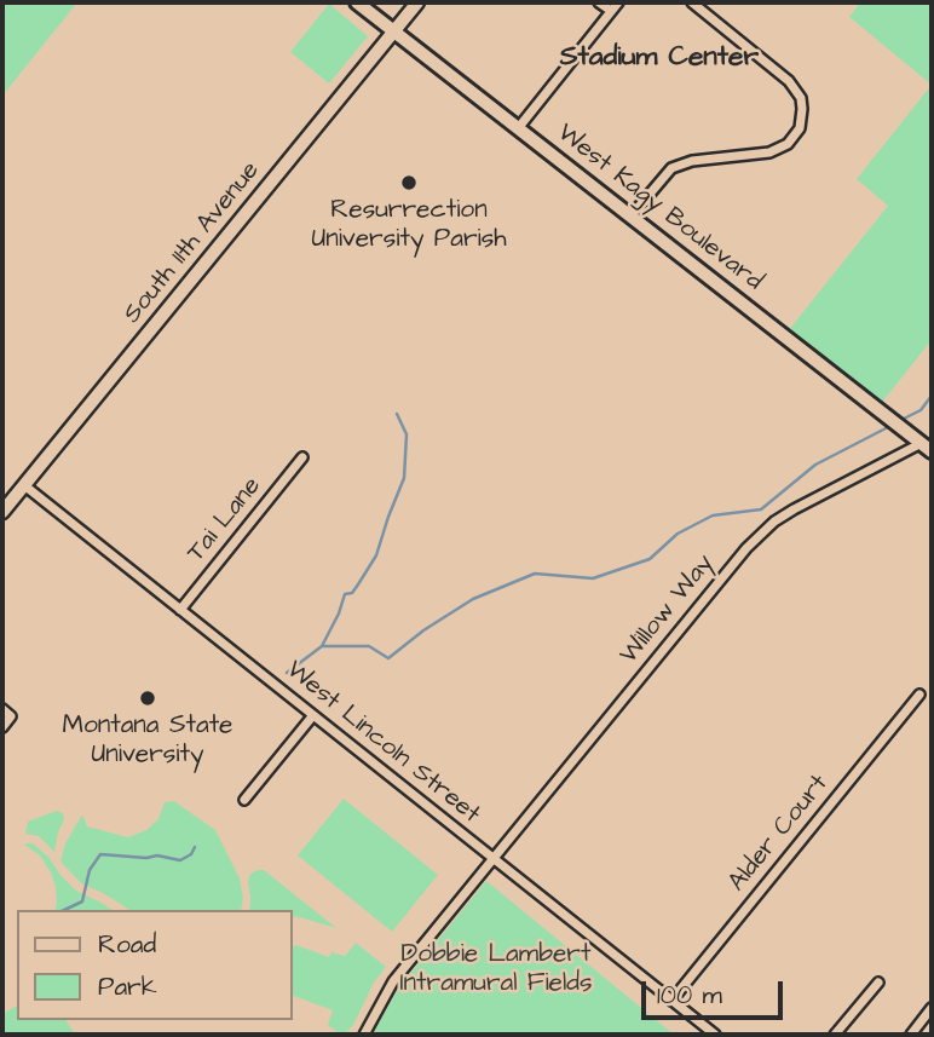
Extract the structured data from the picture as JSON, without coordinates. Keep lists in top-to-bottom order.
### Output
{
  "streets": {
    "main road": ["West Kagy Boulevard"],
    "street": [
      "South 11th Avenue",
      "Tai Lane",
      "Willow Way",
      "West Lincoln Street",
      "Alder Court"
    ]
  },
  "crossings": [
    ["West Kagy Boulevard", "South 11th Avenue"],
    ["West Kagy Boulevard", "Willow Way"],
    ["South 11th Avenue", "West Lincoln Street"],
    ["Tai Lane", "West Lincoln Street"],
    ["Willow Way", "West Lincoln Street"],
    ["West Lincoln Street", "Alder Court"]
  ],
  "districts": ["Stadium Center"],
  "parks": ["Dobbie Lambert Intramural Fields"],
  "places": ["Resurrection University Parish", "Montana State University"],
  "legend": ["Road", "Park"],
  "scale_bar": "100 m"
}
